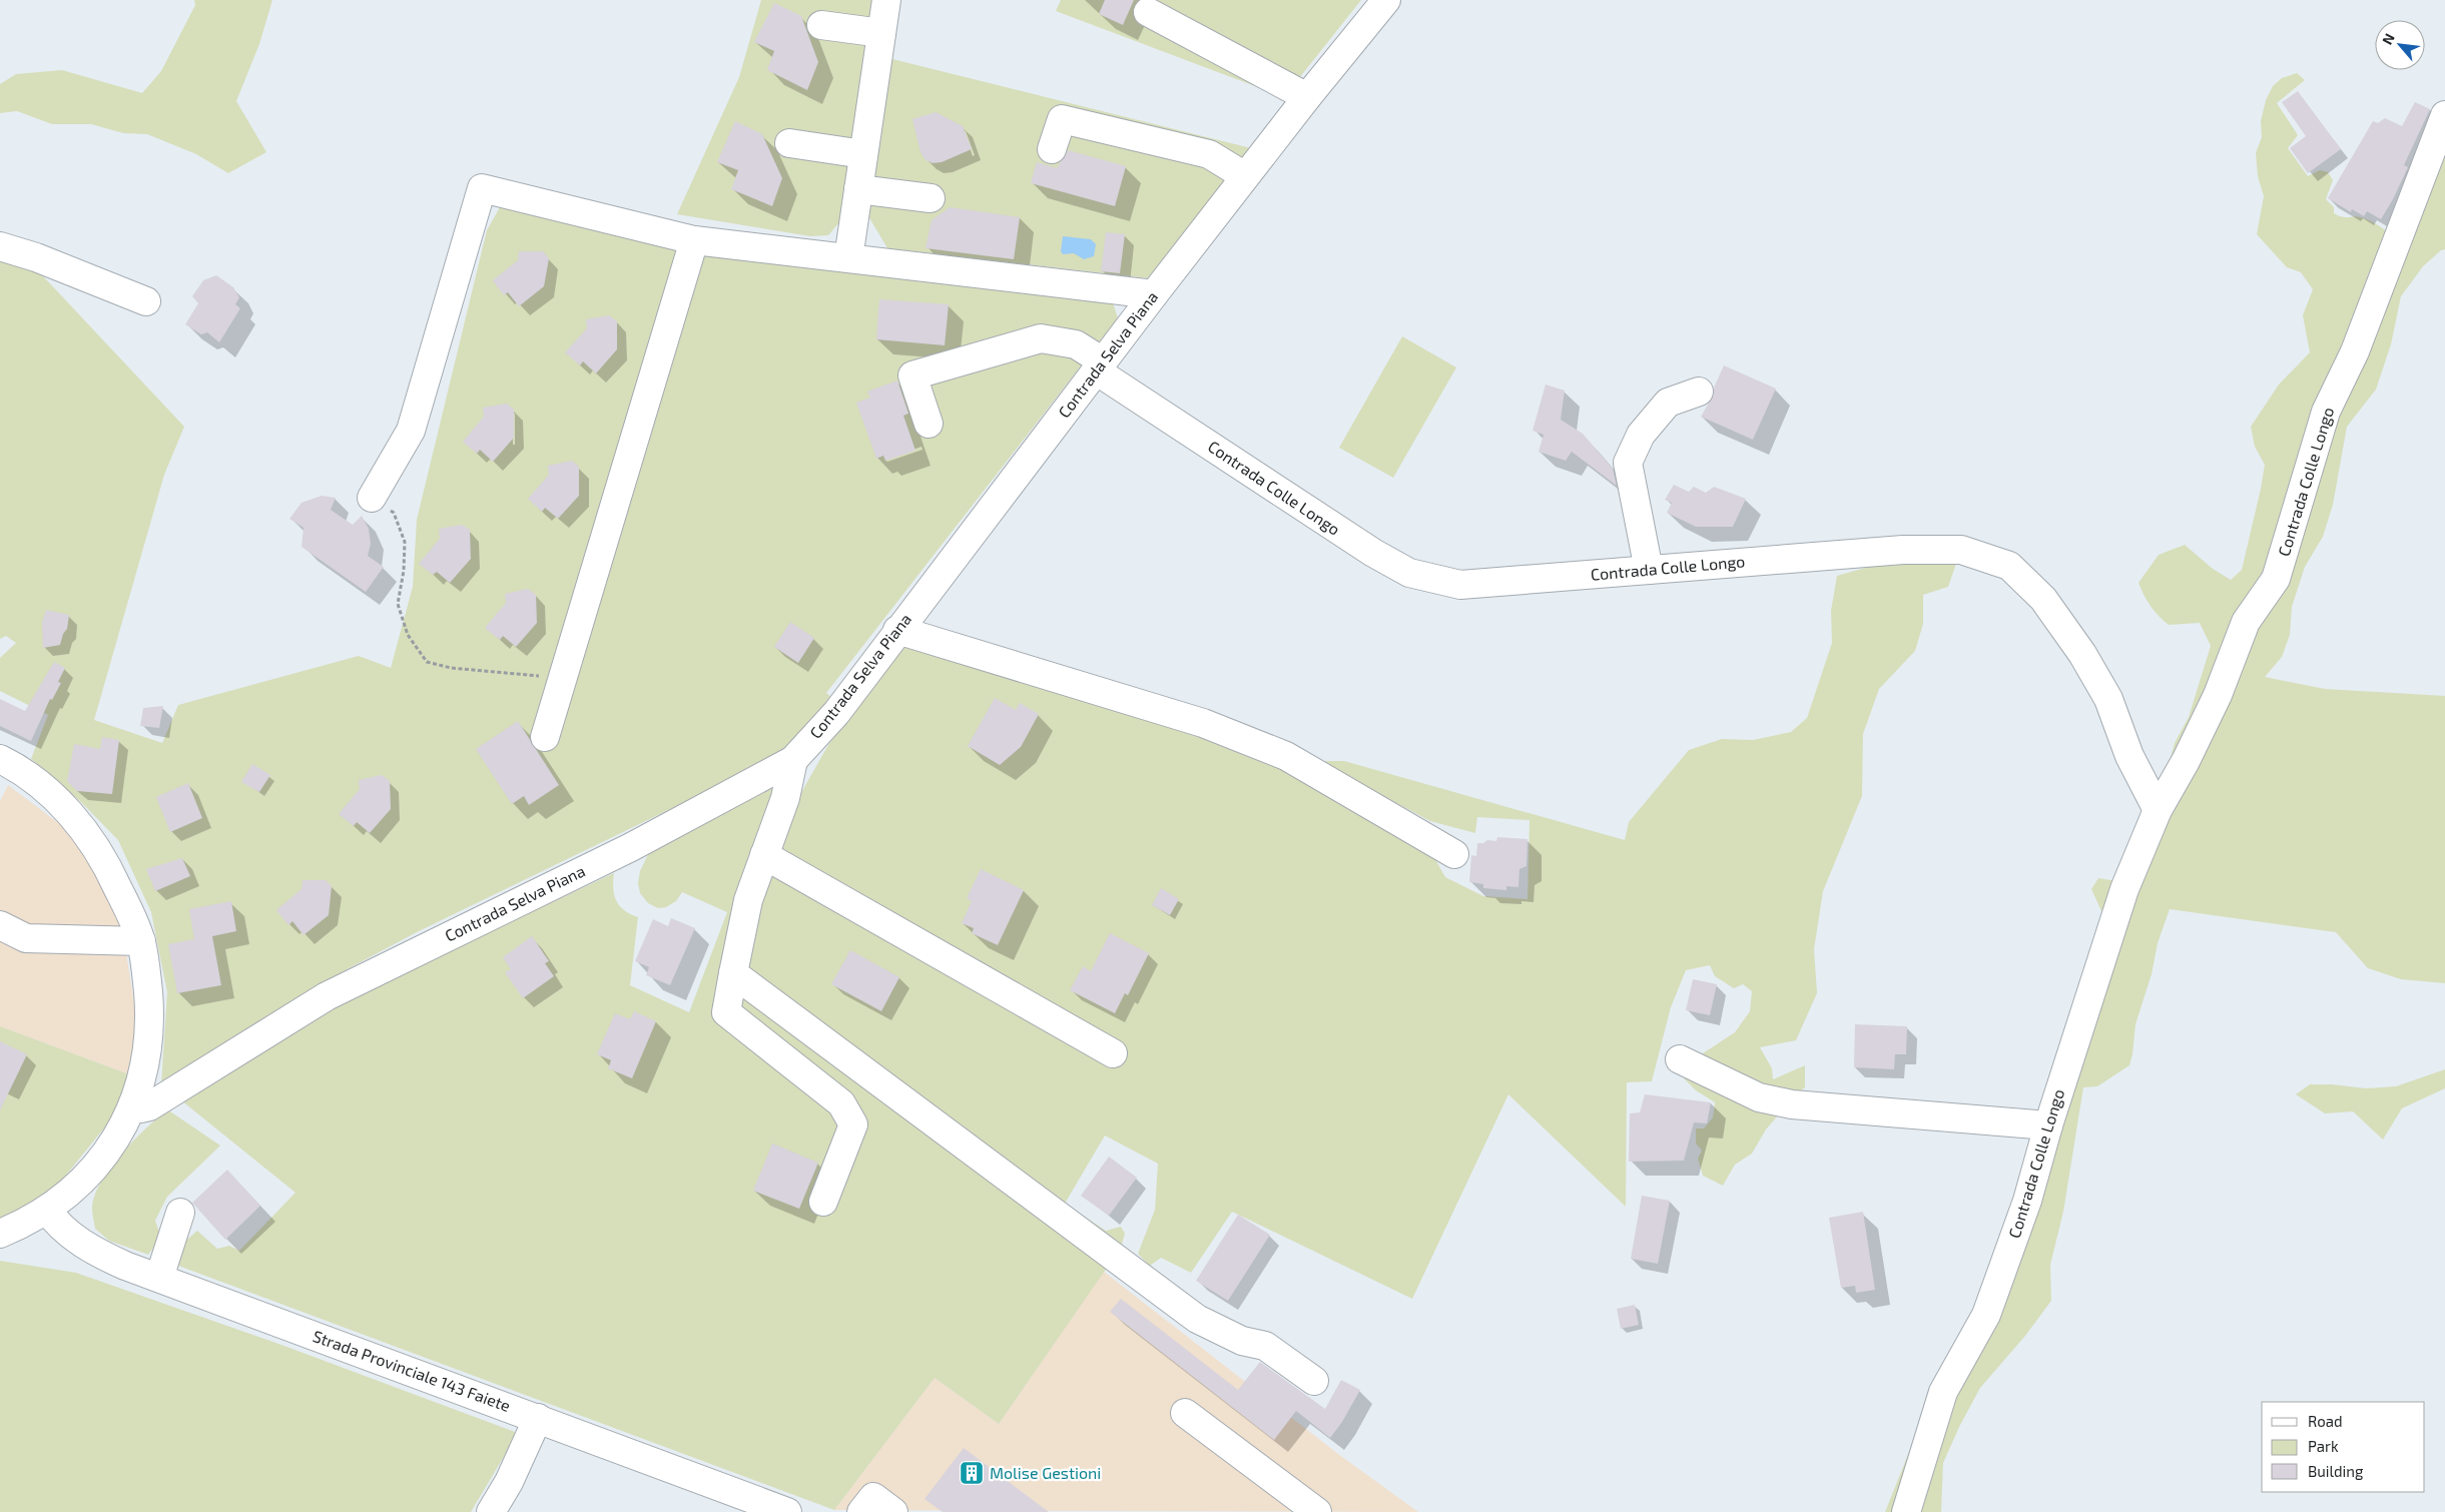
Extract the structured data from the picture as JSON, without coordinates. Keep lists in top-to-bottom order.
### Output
{
  "streets": {
    "street": ["Contrada Selva Piana", "Contrada Colle Longo", "Strada Provinciale 143 Faiete"]
  },
  "crossings": [
    ["Contrada Selva Piana", "Contrada Colle Longo"]
  ],
  "places": {
    "building": ["Molise Gestioni"]
  },
  "legend": ["Road", "Park", "Building"],
  "north": "top left"
}
